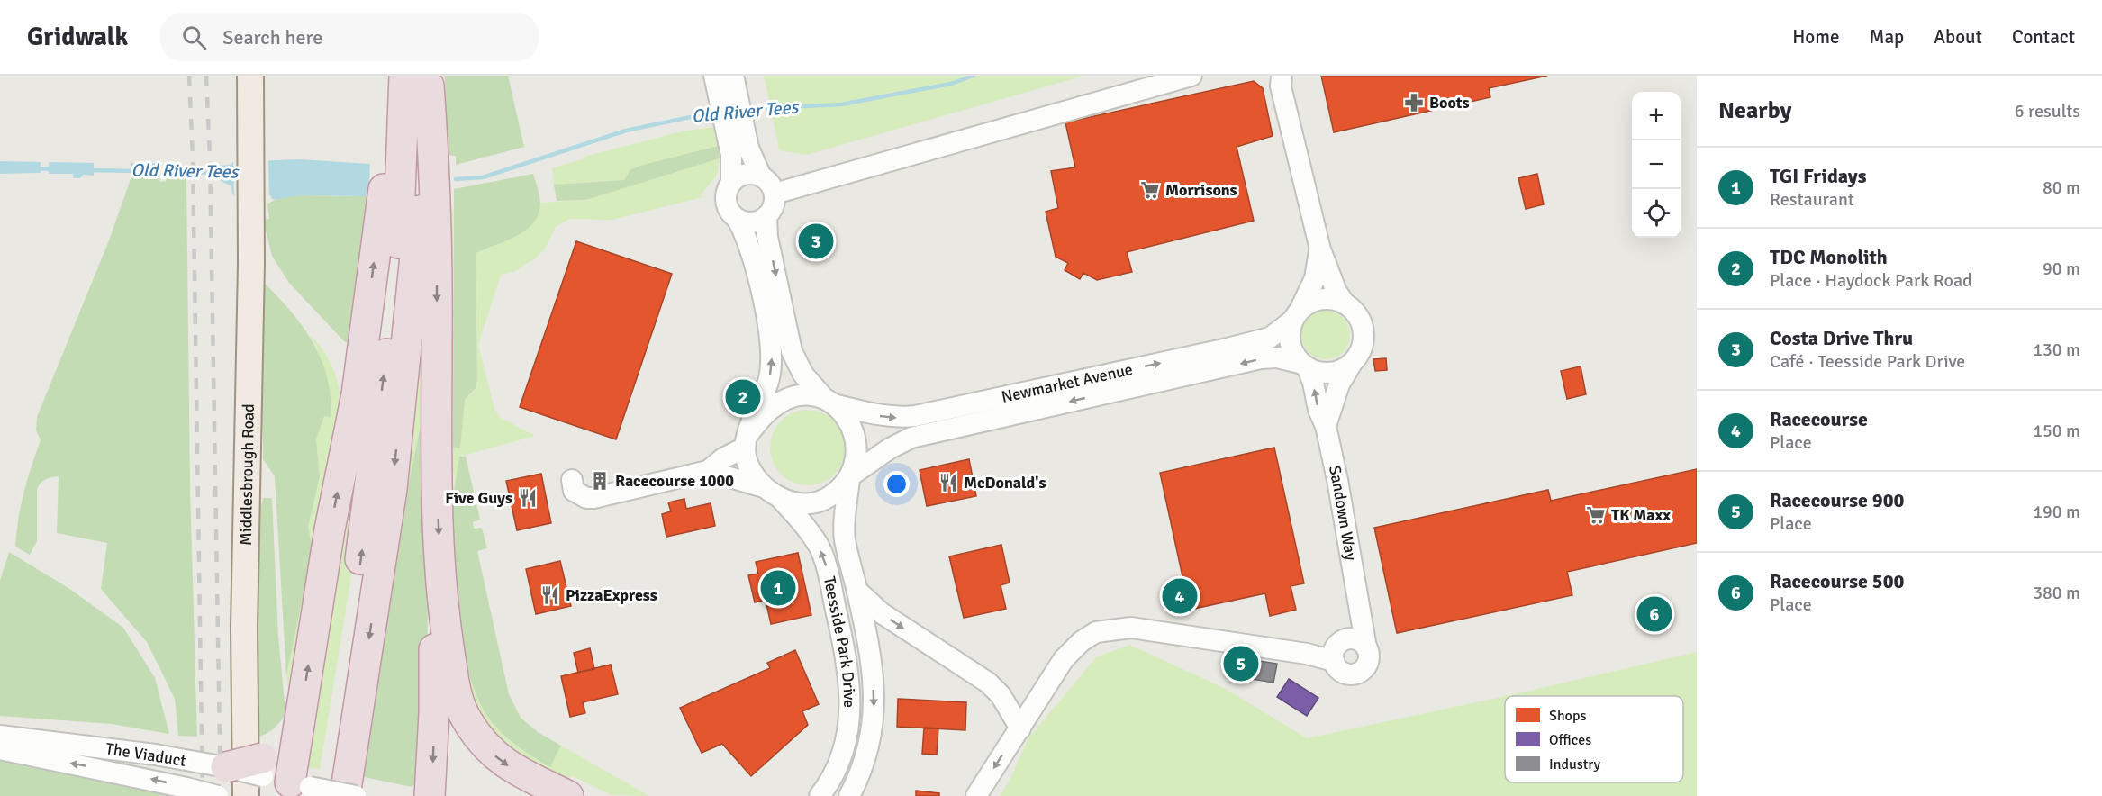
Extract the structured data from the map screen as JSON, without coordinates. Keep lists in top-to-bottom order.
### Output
{
  "streets": {
    "main road": ["Middlesbrough Road"],
    "street": [
      "Newmarket Avenue",
      "Sandown Way",
      "Teesside Park Drive",
      "The Viaduct"
    ]
  },
  "crossings": [
    ["Newmarket Avenue", "Sandown Way"],
    ["Newmarket Avenue", "Teesside Park Drive"]
  ],
  "water": ["Old River Tees"],
  "places": {
    "pharmacy": ["Boots"],
    "supermarket": ["Morrisons", "TK Maxx"],
    "building": ["Racecourse 1000"],
    "restaurant": ["McDonald's", "Five Guys", "PizzaExpress"]
  },
  "legend": ["Shops", "Offices", "Industry"],
  "page": {
    "header": "Gridwalk",
    "search": "Search here",
    "nav": [
      "Home",
      "Map",
      "About",
      "Contact"
    ],
    "heading": ["Nearby", "6 results"],
    "map_buttons": ["+", "−"],
    "list": [
      {
        "mark": "1",
        "name": "TGI Fridays",
        "note": "Restaurant",
        "value": "80 m"
      },
      {
        "mark": "2",
        "name": "TDC Monolith",
        "note": "Place · Haydock Park Road",
        "value": "90 m"
      },
      {
        "mark": "3",
        "name": "Costa Drive Thru",
        "note": "Café · Teesside Park Drive",
        "value": "130 m"
      },
      {
        "mark": "4",
        "name": "Racecourse",
        "note": "Place",
        "value": "150 m"
      },
      {
        "mark": "5",
        "name": "Racecourse 900",
        "note": "Place",
        "value": "190 m"
      },
      {
        "mark": "6",
        "name": "Racecourse 500",
        "note": "Place",
        "value": "380 m"
      }
    ],
    "pins": [
      "3",
      "2",
      "1",
      "4",
      "6",
      "5"
    ]
  }
}
